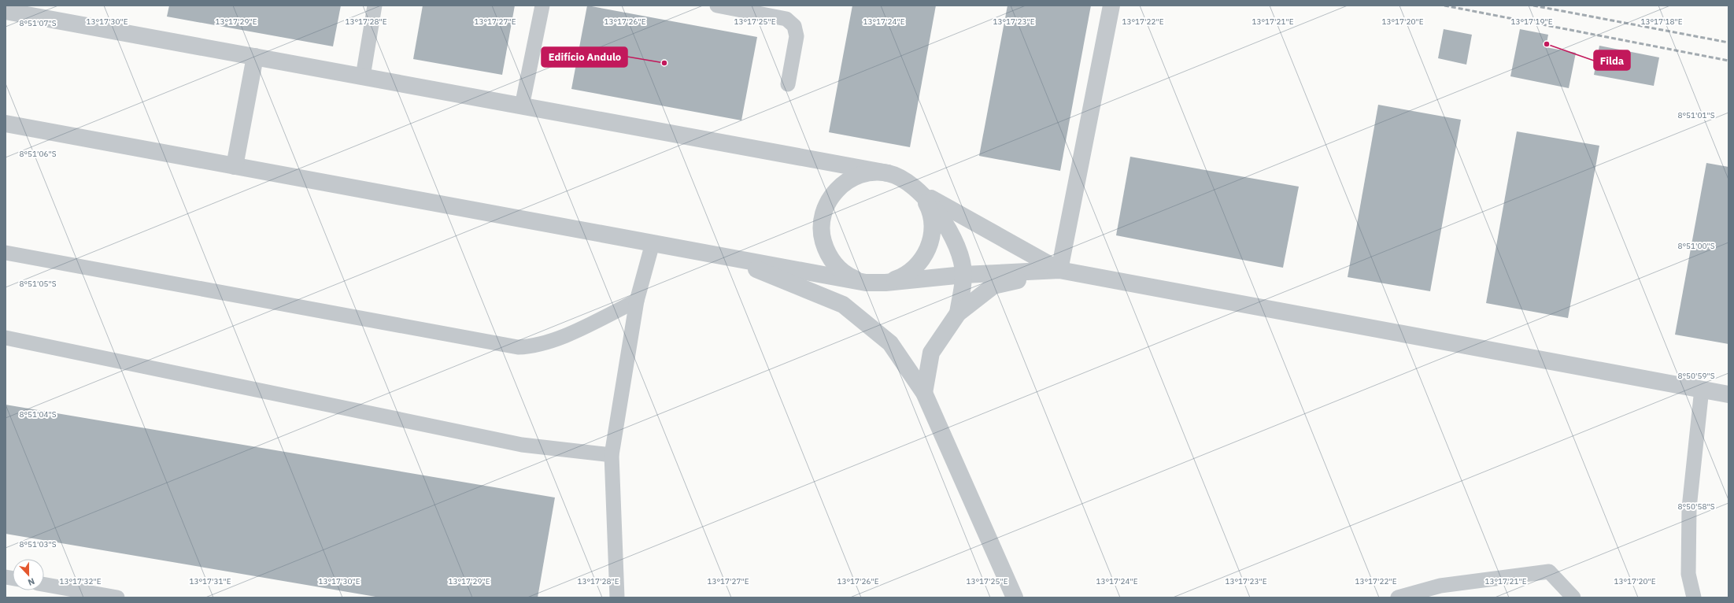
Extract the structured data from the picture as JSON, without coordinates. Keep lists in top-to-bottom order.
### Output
{
  "places": ["Filda", "Edifício Andulo"],
  "north": "bottom",
  "coordinates": [
    "13°17'18\"E",
    "13°17'30\"E",
    "13°17'29\"E",
    "13°17'28\"E",
    "13°17'27\"E",
    "13°17'26\"E",
    "13°17'25\"E",
    "13°17'24\"E",
    "13°17'23\"E",
    "13°17'22\"E",
    "13°17'21\"E",
    "13°17'20\"E",
    "13°17'19\"E",
    "8°51'07\"S",
    "8°51'01\"S",
    "8°51'06\"S",
    "8°51'00\"S",
    "8°51'05\"S",
    "8°50'59\"S",
    "8°51'04\"S",
    "8°50'58\"S",
    "8°51'03\"S",
    "13°17'32\"E",
    "13°17'31\"E"
  ]
}
